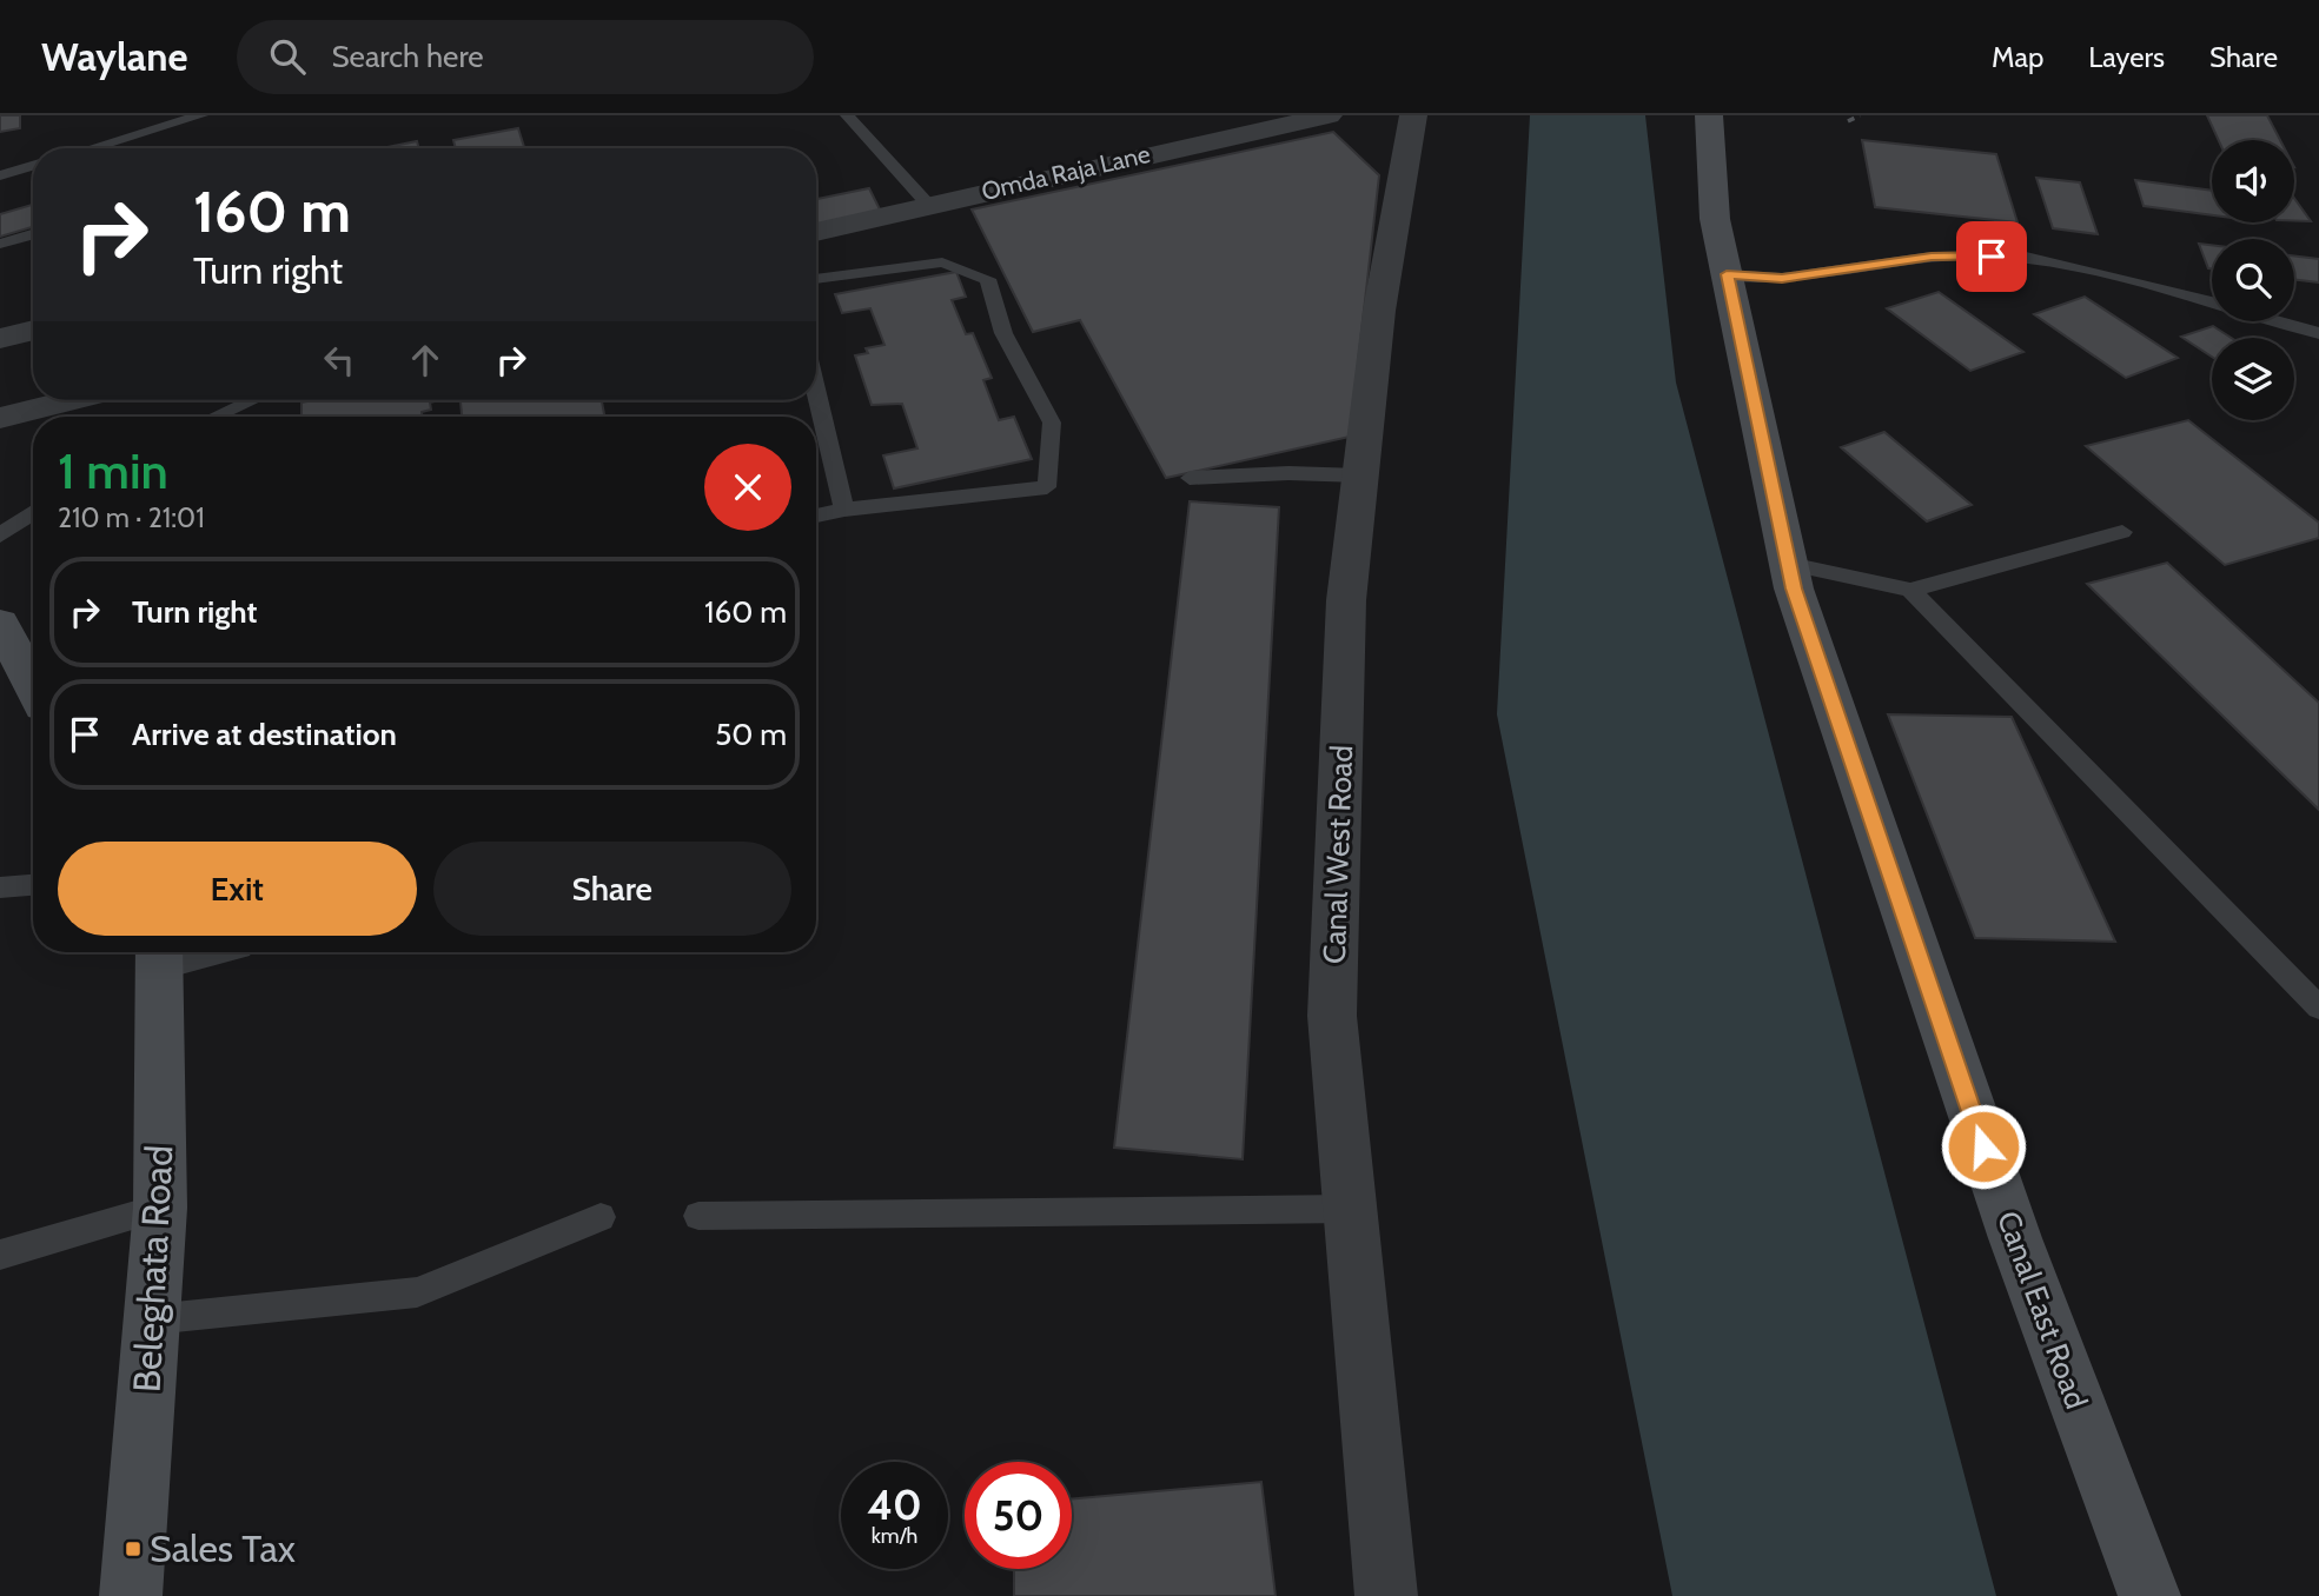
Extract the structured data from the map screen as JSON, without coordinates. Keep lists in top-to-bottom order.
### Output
{
  "streets": {
    "main road": ["Beleghata Road", "Canal East Road"],
    "street": ["Omda Raja Lane", "Canal West Road"]
  },
  "places": {
    "transit": ["Sales Tax"]
  },
  "page": {
    "header": "Waylane",
    "search": "Search here",
    "nav": ["Map", "Layers", "Share"],
    "turn": ["160 m", "Turn right"],
    "heading": ["1 min", "210 m · 21:01"],
    "list": [
      {
        "name": "Turn right",
        "value": "160 m"
      },
      {
        "name": "Arrive at destination",
        "value": "50 m"
      }
    ],
    "buttons": ["Exit", "Share"],
    "speed": "40 km/h",
    "limit": "50"
  }
}
